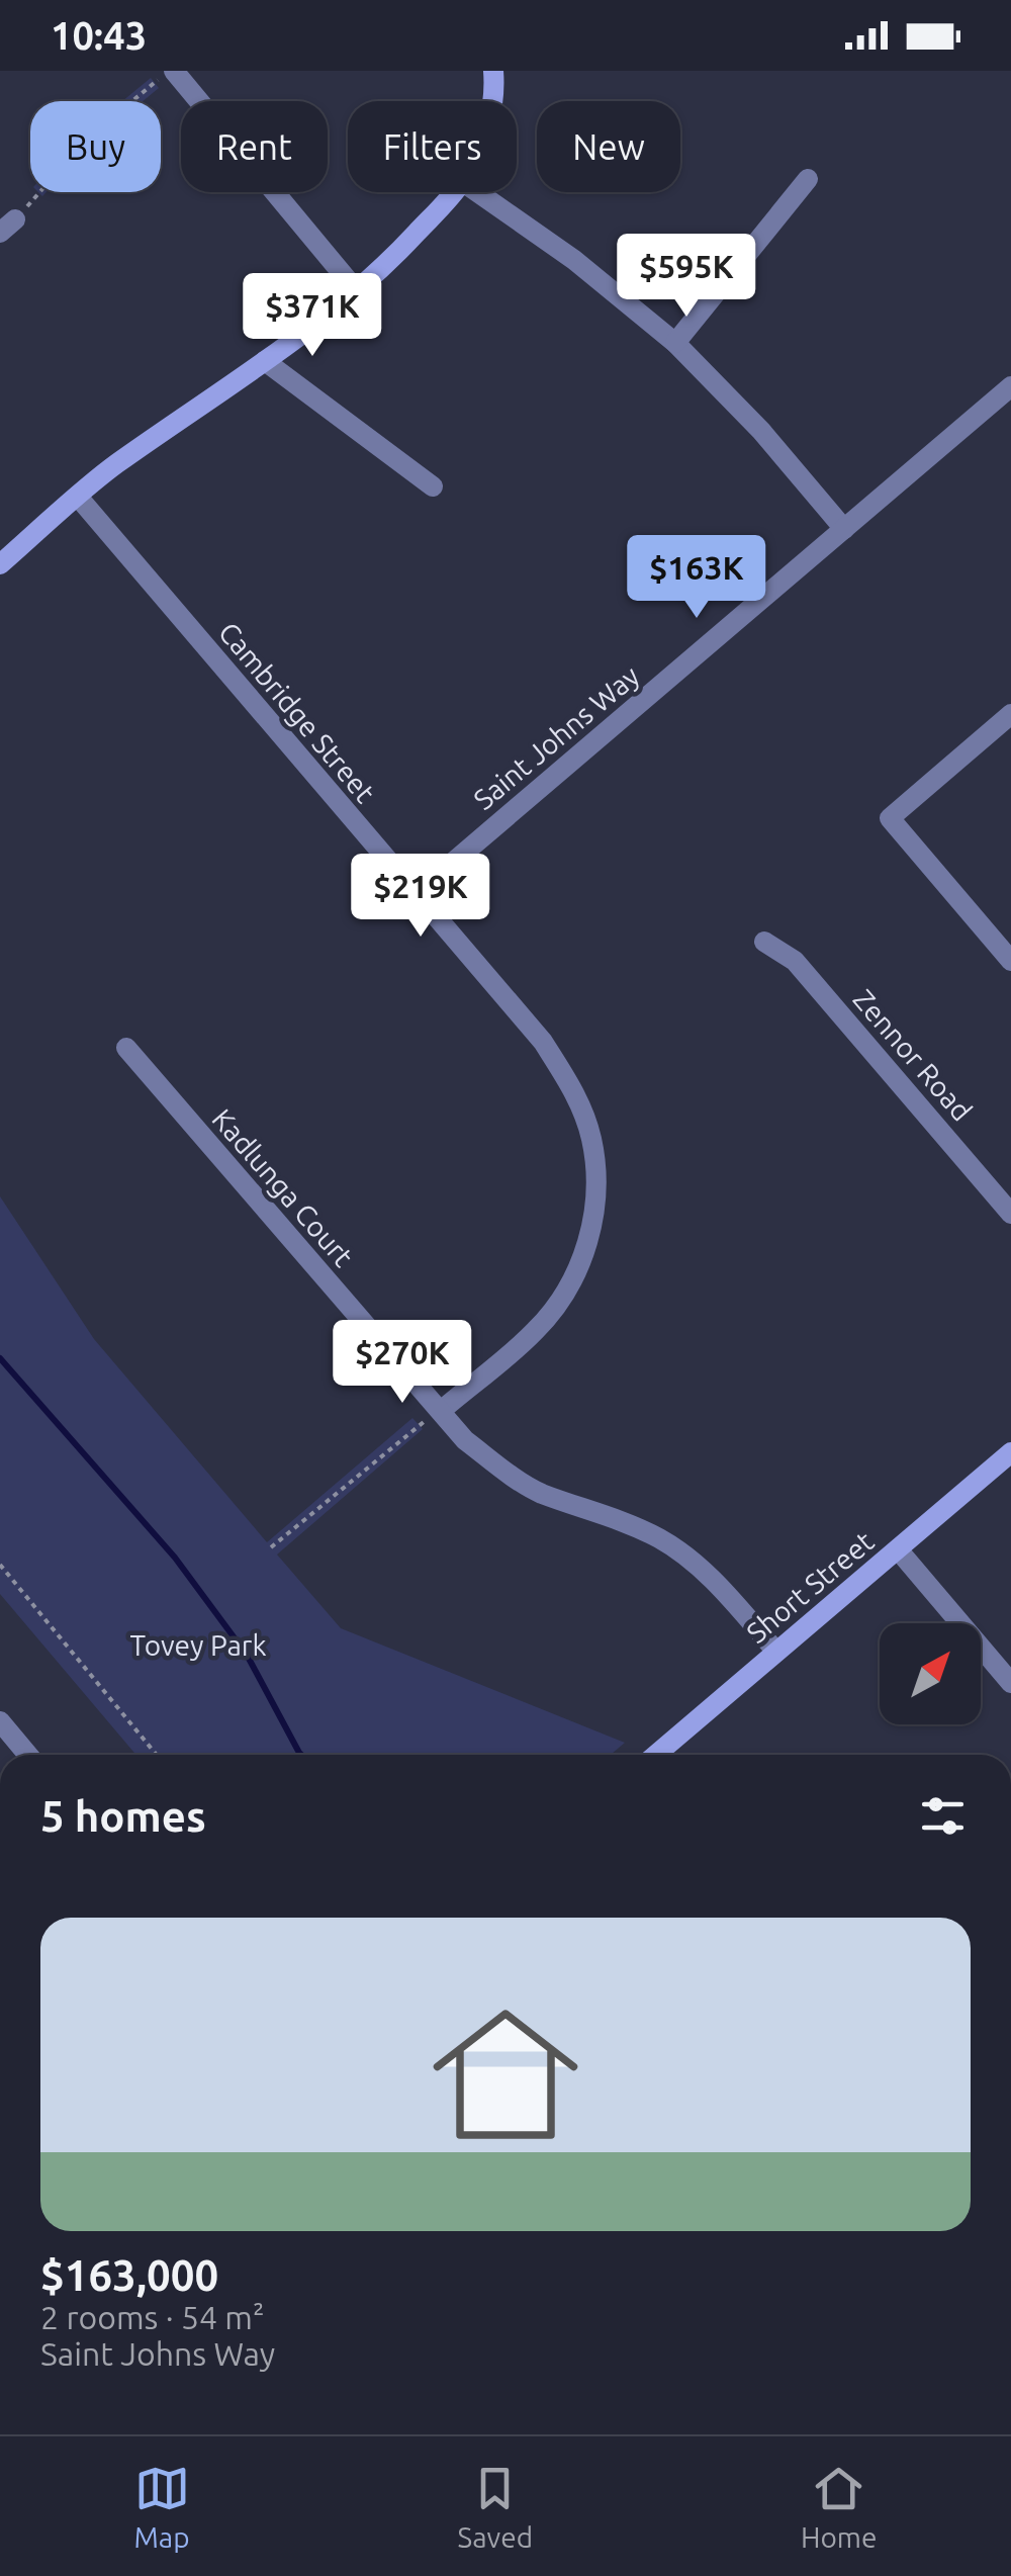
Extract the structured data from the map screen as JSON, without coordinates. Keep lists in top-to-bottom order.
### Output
{
  "streets": {
    "street": [
      "Cambridge Street",
      "Saint Johns Way",
      "Zennor Road",
      "Kadlunga Court",
      "Short Street"
    ]
  },
  "crossings": [
    ["Cambridge Street", "Saint Johns Way"],
    ["Cambridge Street", "Kadlunga Court"],
    ["Kadlunga Court", "Short Street"]
  ],
  "parks": ["Tovey Park"],
  "north": "top right",
  "page": {
    "status": "10:43",
    "chip": [
      "Buy",
      "Rent",
      "Filters",
      "New"
    ],
    "price": [
      "$595K",
      "$371K",
      "$163K",
      "$219K",
      "$270K"
    ],
    "heading": "5 homes",
    "list": [
      {
        "name": "$163,000",
        "note": "2 rooms · 54 m² · Saint Johns Way"
      }
    ],
    "tabs": ["Map", "Saved", "Home"]
  }
}
